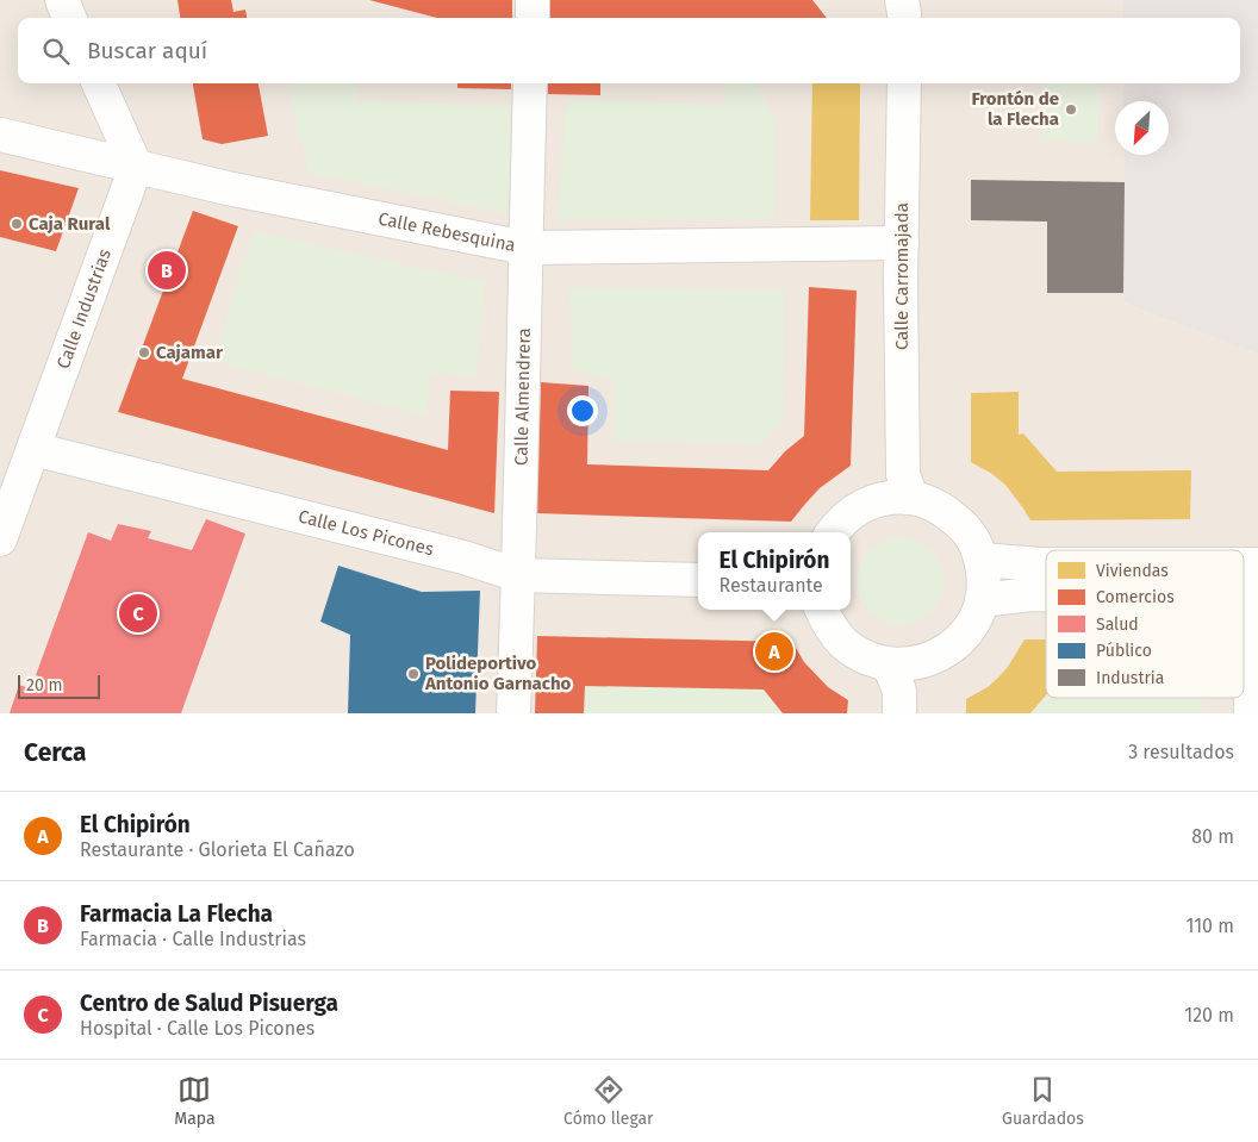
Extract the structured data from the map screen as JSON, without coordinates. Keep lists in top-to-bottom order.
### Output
{
  "streets": {
    "street": [
      "Calle Rebesquina",
      "Calle Carromajada",
      "Calle Industrias",
      "Calle Almendrera",
      "Calle Los Picones"
    ]
  },
  "crossings": [
    ["Calle Rebesquina", "Calle Carromajada"],
    ["Calle Rebesquina", "Calle Industrias"],
    ["Calle Rebesquina", "Calle Almendrera"],
    ["Calle Industrias", "Calle Los Picones"],
    ["Calle Almendrera", "Calle Los Picones"]
  ],
  "places": [
    "Frontón de la Flecha",
    "Caja Rural",
    "Cajamar",
    "Polideportivo Antonio Garnacho"
  ],
  "legend": [
    "Viviendas",
    "Comercios",
    "Salud",
    "Público",
    "Industria"
  ],
  "scale_bar": "20 m",
  "north": "bottom left",
  "page": {
    "search": "Buscar aquí",
    "pins": ["B", "C", "A"],
    "popup": ["El Chipirón", "Restaurante"],
    "scale": "20 m",
    "heading": ["Cerca", "3 resultados"],
    "list": [
      {
        "mark": "A",
        "name": "El Chipirón",
        "note": "Restaurante · Glorieta El Cañazo",
        "value": "80 m"
      },
      {
        "mark": "B",
        "name": "Farmacia La Flecha",
        "note": "Farmacia · Calle Industrias",
        "value": "110 m"
      },
      {
        "mark": "C",
        "name": "Centro de Salud Pisuerga",
        "note": "Hospital · Calle Los Picones",
        "value": "120 m"
      }
    ],
    "nav": ["Mapa", "Cómo llegar", "Guardados"]
  }
}
